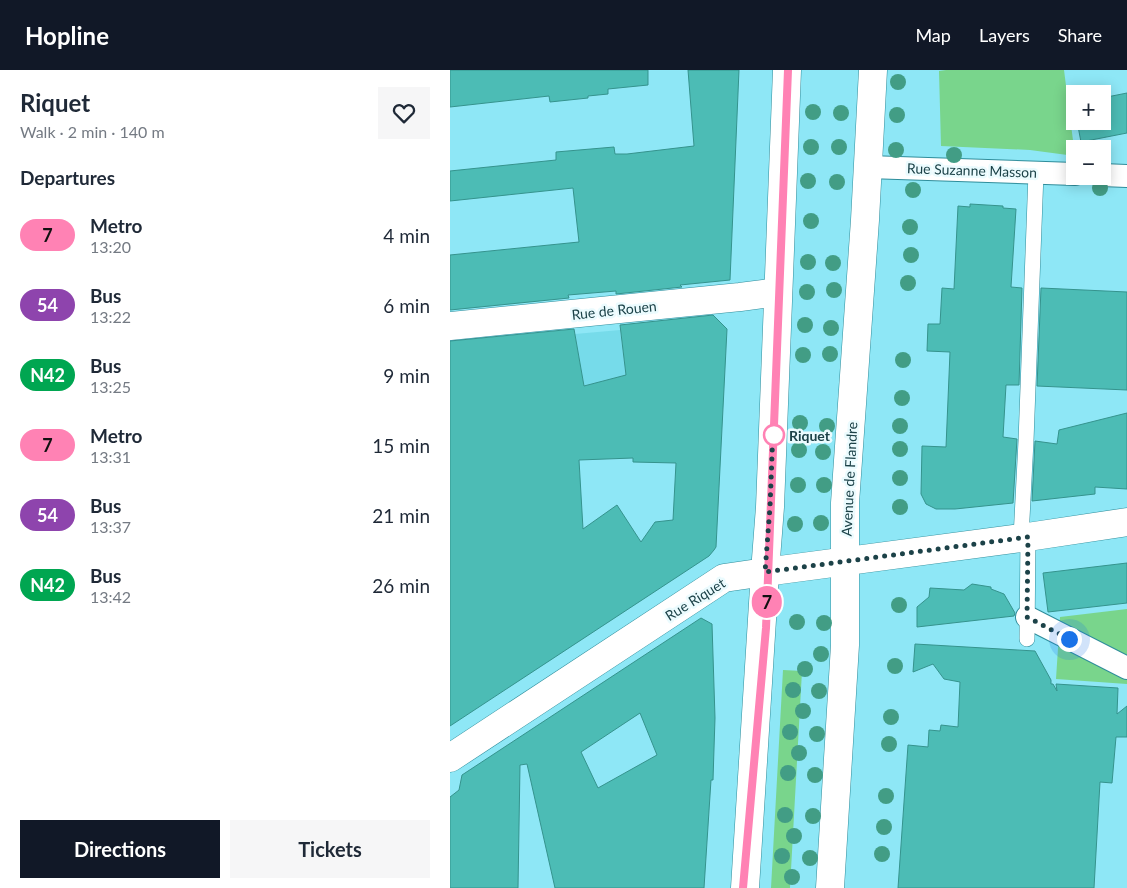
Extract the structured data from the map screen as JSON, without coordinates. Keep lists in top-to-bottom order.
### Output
{
  "streets": {
    "main road": ["Rue de Rouen", "Avenue de Flandre", "Rue Riquet"],
    "street": ["Rue Suzanne Masson"]
  },
  "crossings": [
    ["Rue Suzanne Masson", "Avenue de Flandre"],
    ["Avenue de Flandre", "Rue Riquet"]
  ],
  "places": ["Riquet"],
  "lines": ["metro line 7"],
  "page": {
    "header": "Hopline",
    "nav": ["Map", "Layers", "Share"],
    "heading": [
      ["Riquet", "Walk · 2 min · 140 m"],
      "Departures"
    ],
    "on_map": "7",
    "map_buttons": ["+", "−"],
    "list": [
      {
        "mark": "7",
        "name": "Metro",
        "note": "13:20",
        "value": "4 min"
      },
      {
        "mark": "54",
        "name": "Bus",
        "note": "13:22",
        "value": "6 min"
      },
      {
        "mark": "N42",
        "name": "Bus",
        "note": "13:25",
        "value": "9 min"
      },
      {
        "mark": "7",
        "name": "Metro",
        "note": "13:31",
        "value": "15 min"
      },
      {
        "mark": "54",
        "name": "Bus",
        "note": "13:37",
        "value": "21 min"
      },
      {
        "mark": "N42",
        "name": "Bus",
        "note": "13:42",
        "value": "26 min"
      }
    ],
    "buttons": ["Directions", "Tickets"]
  }
}
